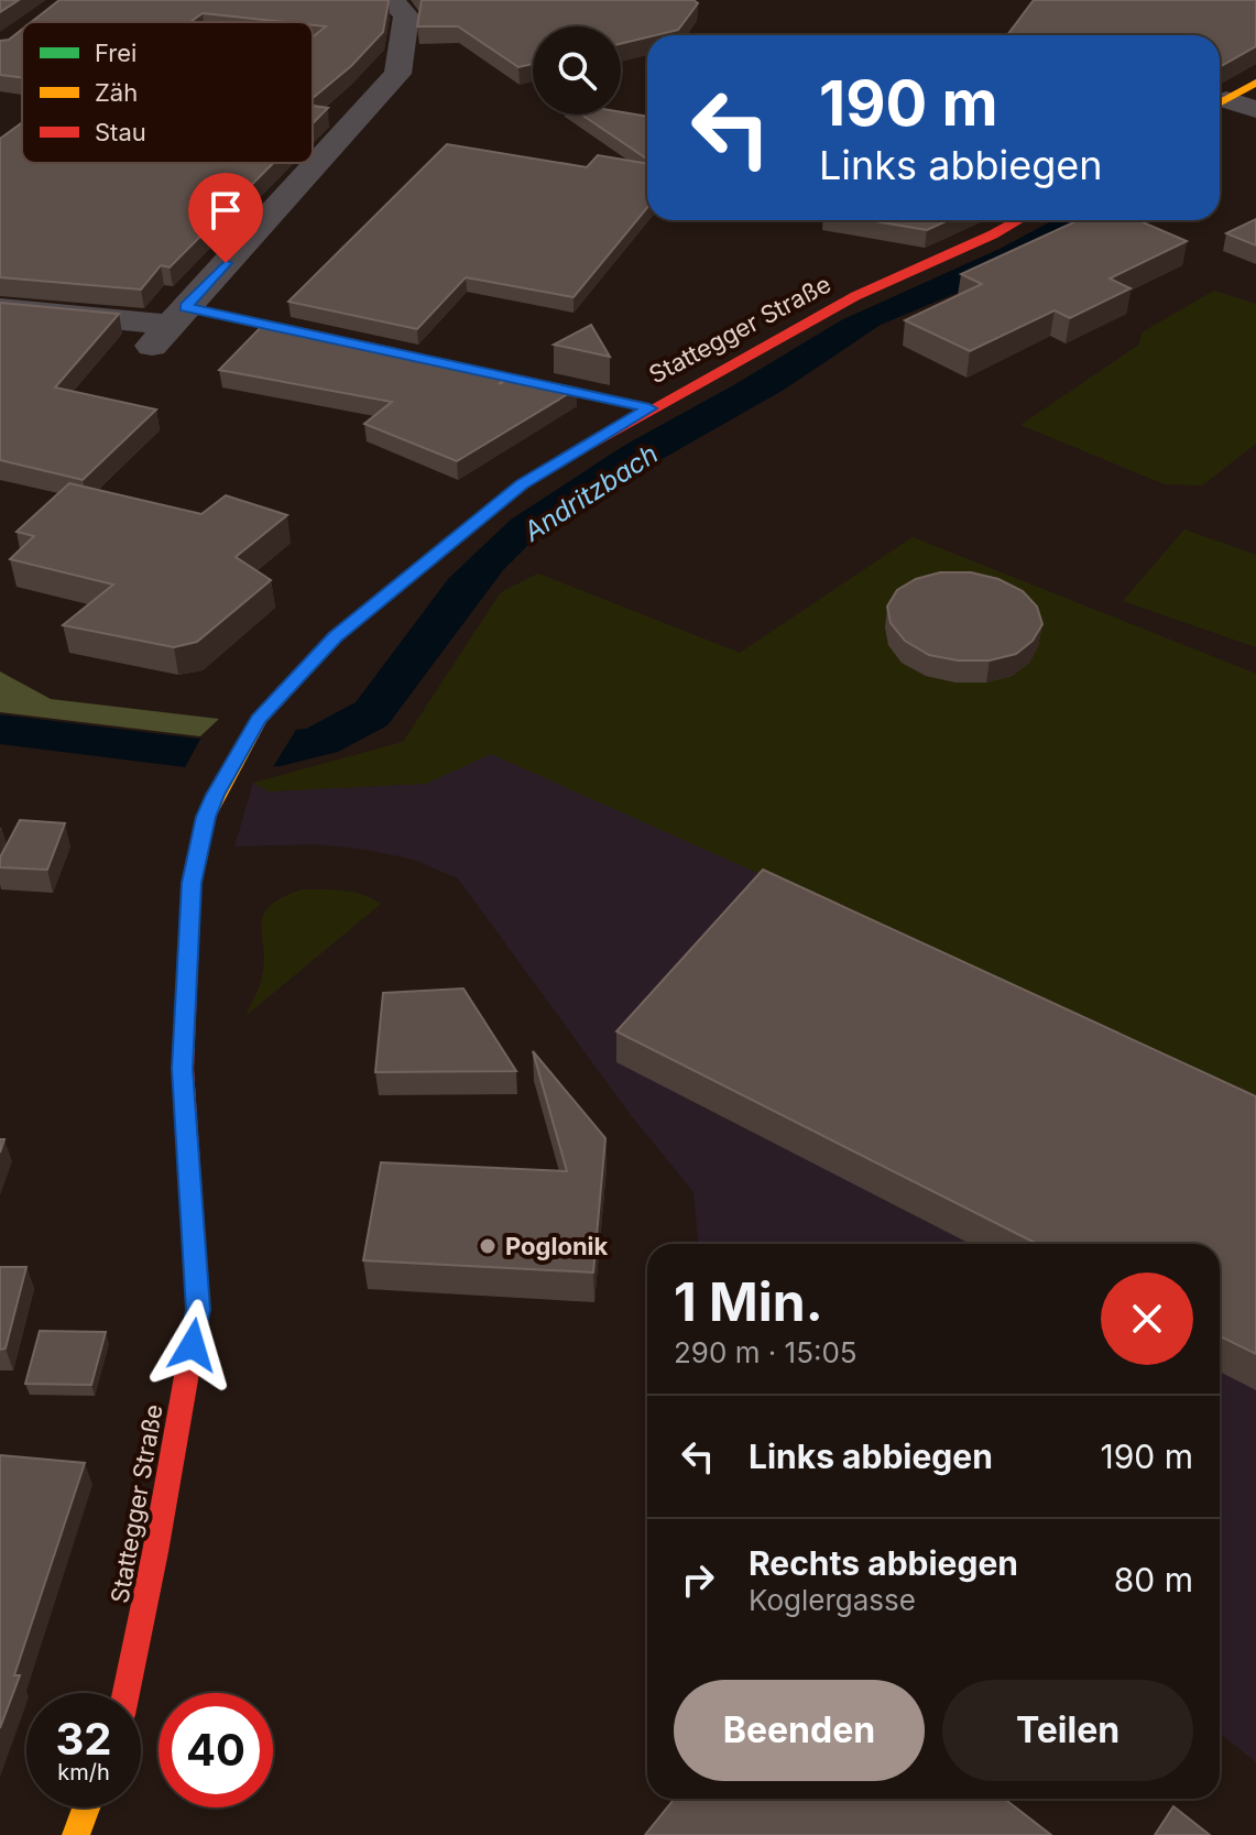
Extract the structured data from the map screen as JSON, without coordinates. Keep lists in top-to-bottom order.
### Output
{
  "streets": {
    "street": ["Stattegger Straße"]
  },
  "water": ["Andritzbach"],
  "places": ["Poglonik"],
  "legend": ["Frei", "Zäh", "Stau"],
  "page": {
    "turn": ["190 m", "Links abbiegen"],
    "heading": ["1 Min.", "290 m · 15:05"],
    "list": [
      {
        "name": "Links abbiegen",
        "value": "190 m"
      },
      {
        "name": "Rechts abbiegen",
        "note": "Koglergasse",
        "value": "80 m"
      }
    ],
    "buttons": ["Beenden", "Teilen"],
    "speed": "32 km/h",
    "limit": "40"
  }
}
